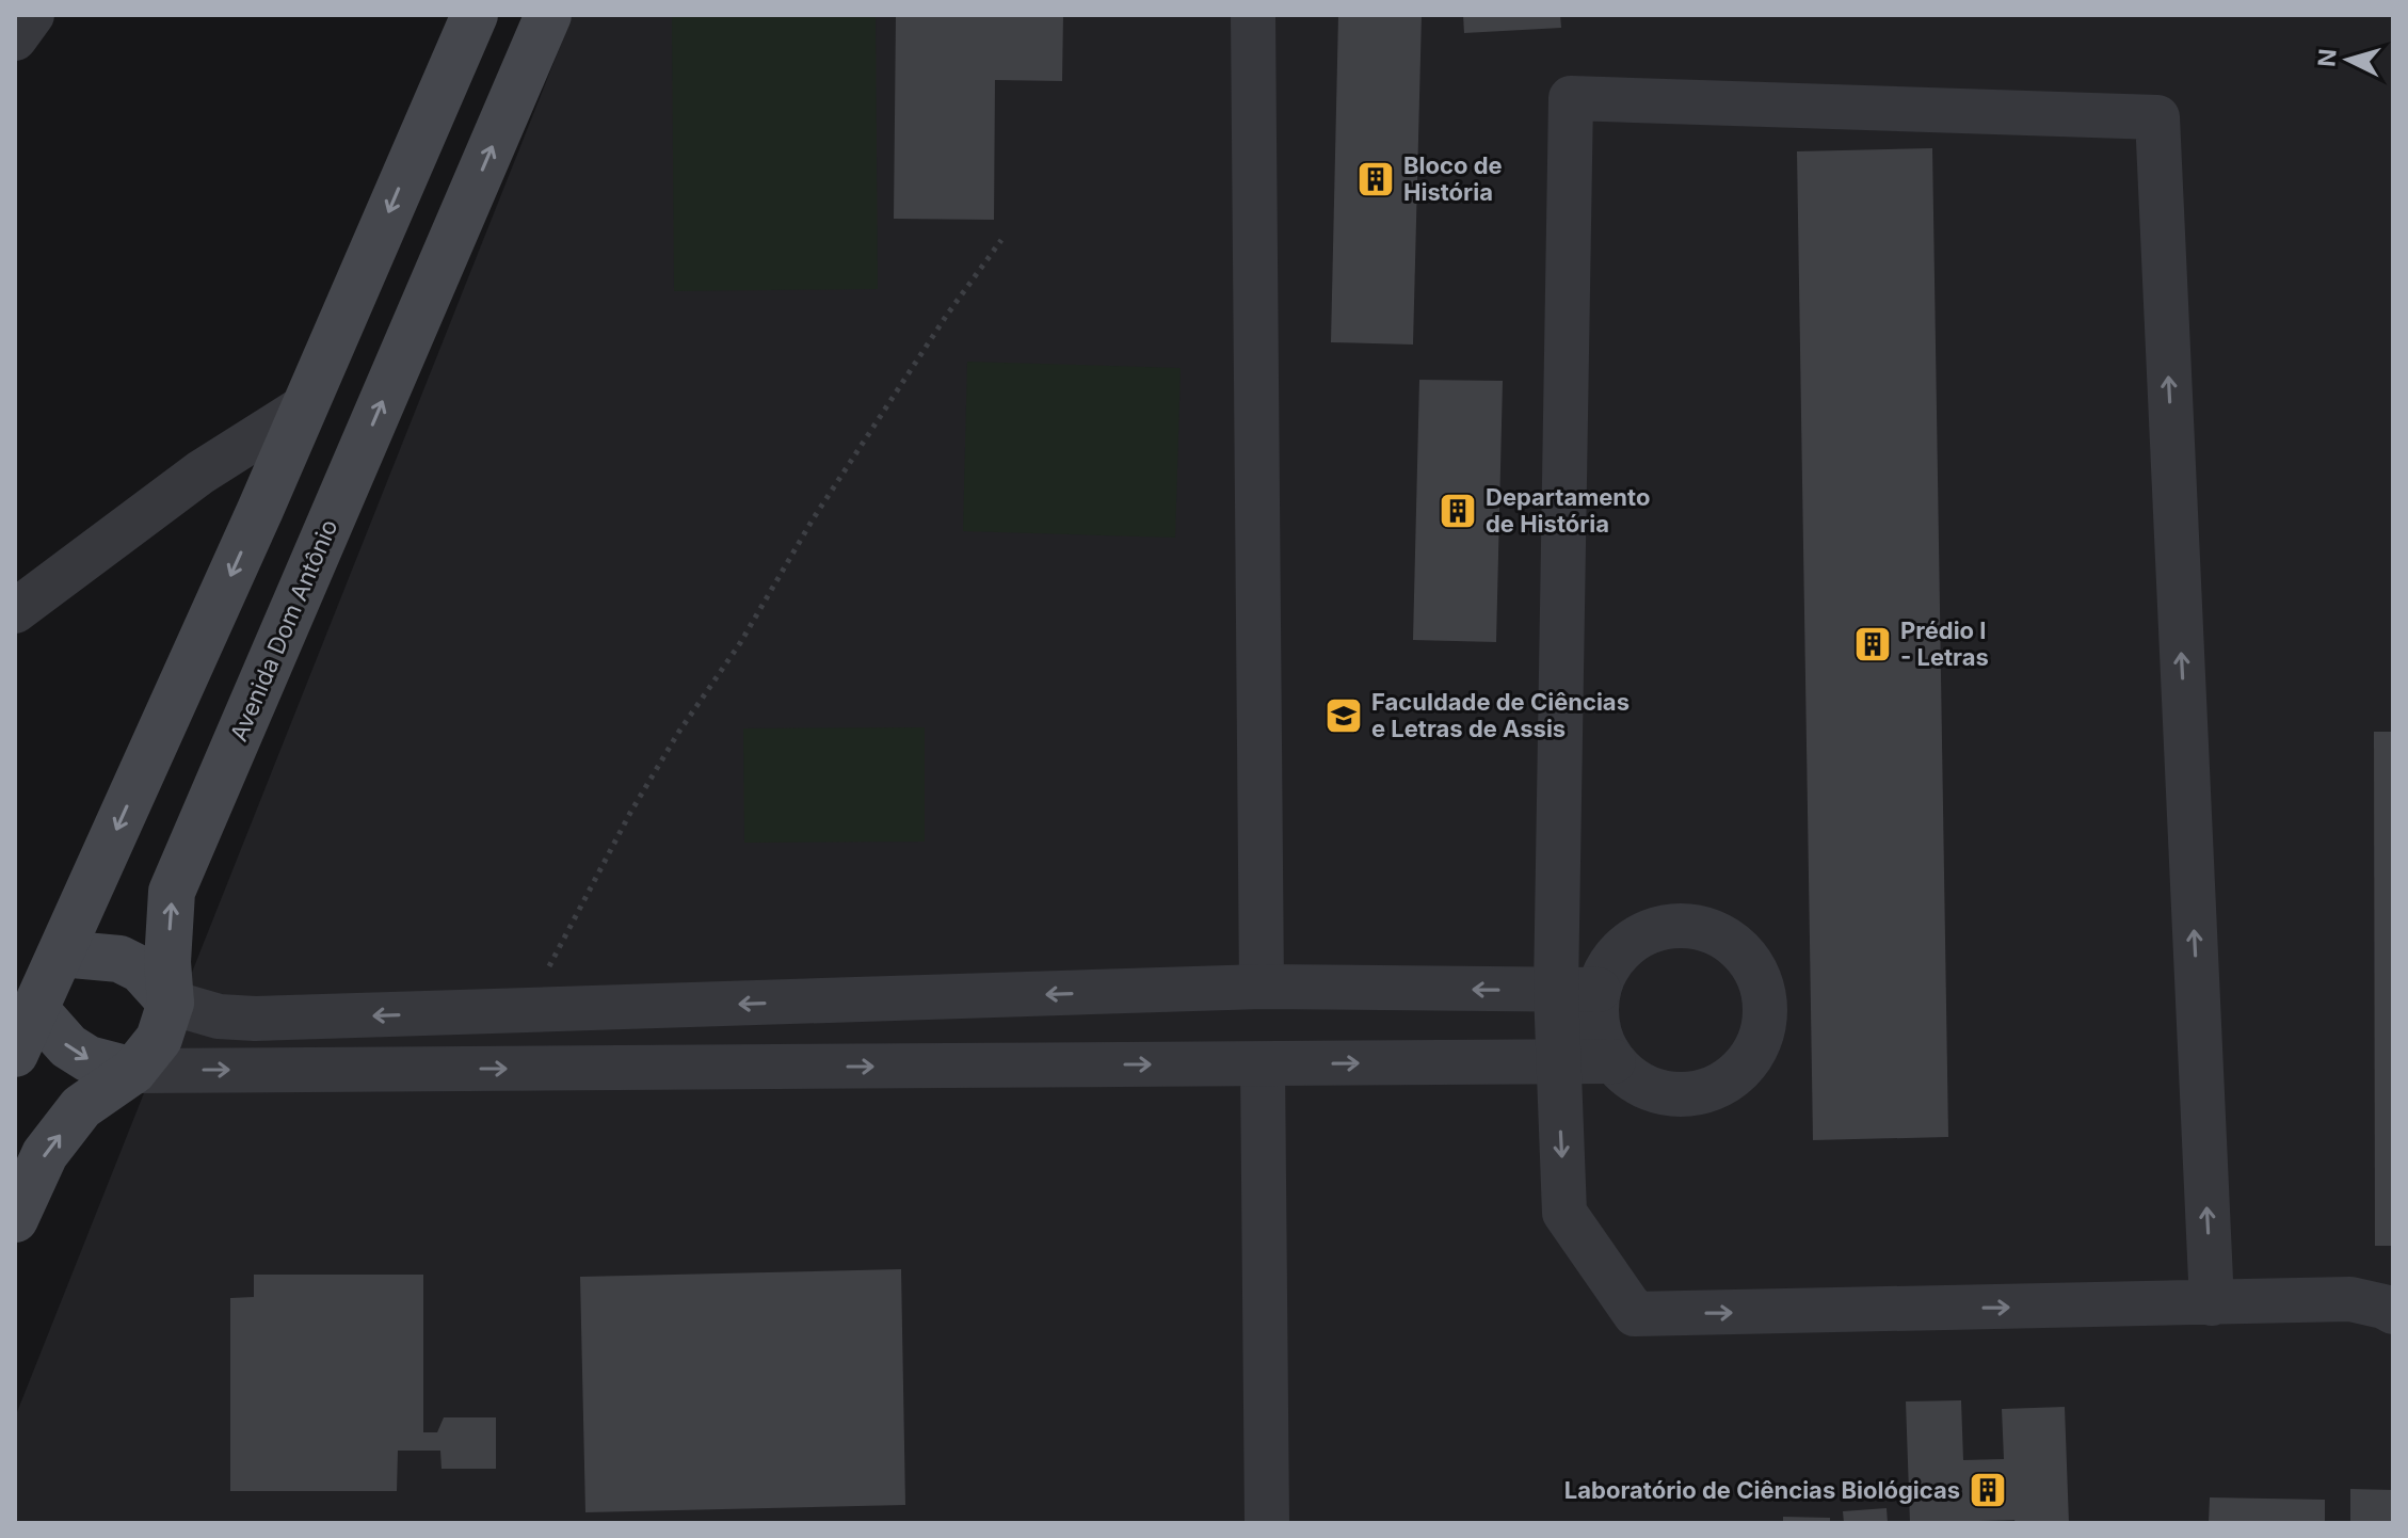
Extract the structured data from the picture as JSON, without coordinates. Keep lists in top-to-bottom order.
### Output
{
  "streets": {
    "main road": ["Avenida Dom Antônio"]
  },
  "places": {
    "building": [
      "Bloco de História",
      "Departamento de História",
      "Prédio I - Letras",
      "Laboratório de Ciências Biológicas"
    ],
    "school or university": ["Faculdade de Ciências e Letras de Assis"]
  },
  "north": "left"
}
